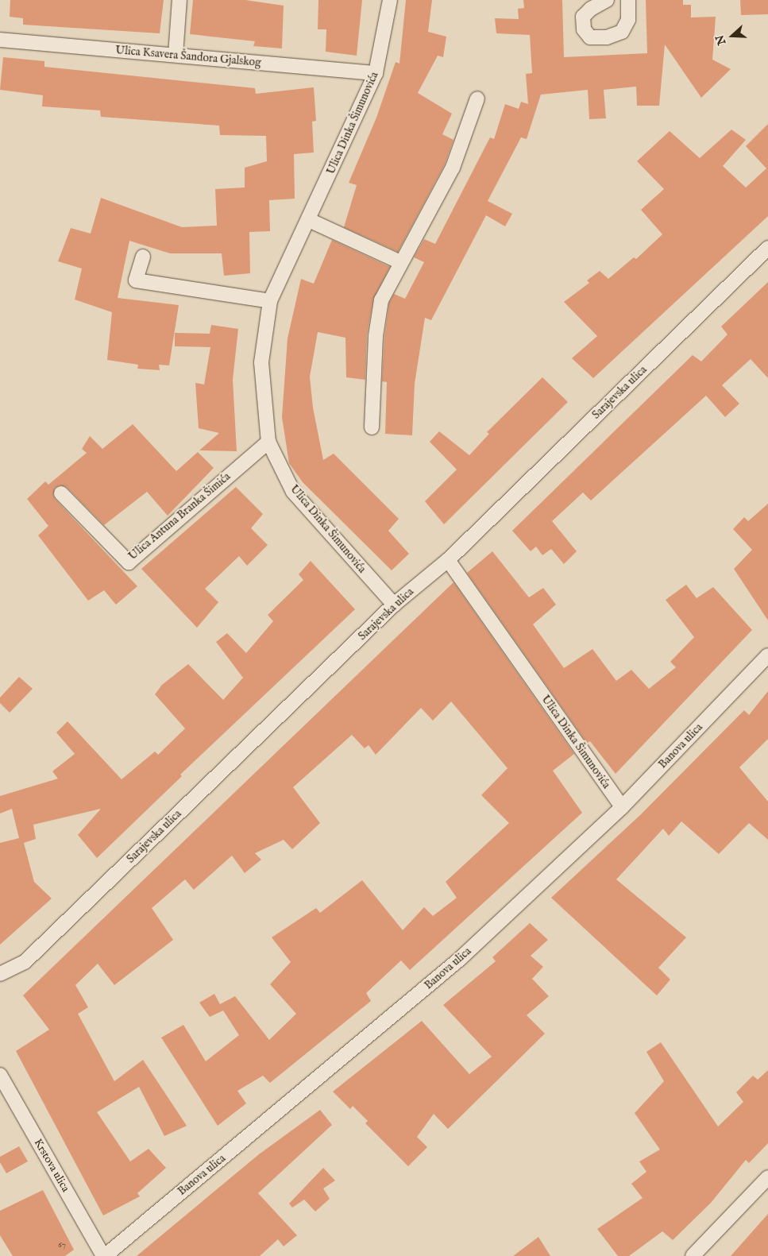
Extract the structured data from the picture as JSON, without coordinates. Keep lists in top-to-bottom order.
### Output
{
  "streets": {
    "street": [
      "Ulica Ksavera Šandora Gjalskog",
      "Ulica Dinka Šimunovića",
      "Sarajevska ulica",
      "Ulica Antuna Branka Šimića",
      "Banova ulica",
      "Krstova ulica"
    ]
  },
  "crossings": [
    ["Ulica Ksavera Šandora Gjalskog", "Ulica Dinka Šimunovića"],
    ["Ulica Dinka Šimunovića", "Sarajevska ulica"],
    ["Ulica Dinka Šimunovića", "Ulica Antuna Branka Šimića"],
    ["Ulica Dinka Šimunovića", "Banova ulica"],
    ["Banova ulica", "Krstova ulica"]
  ],
  "house_numbers": ["67"],
  "north": "left"
}
